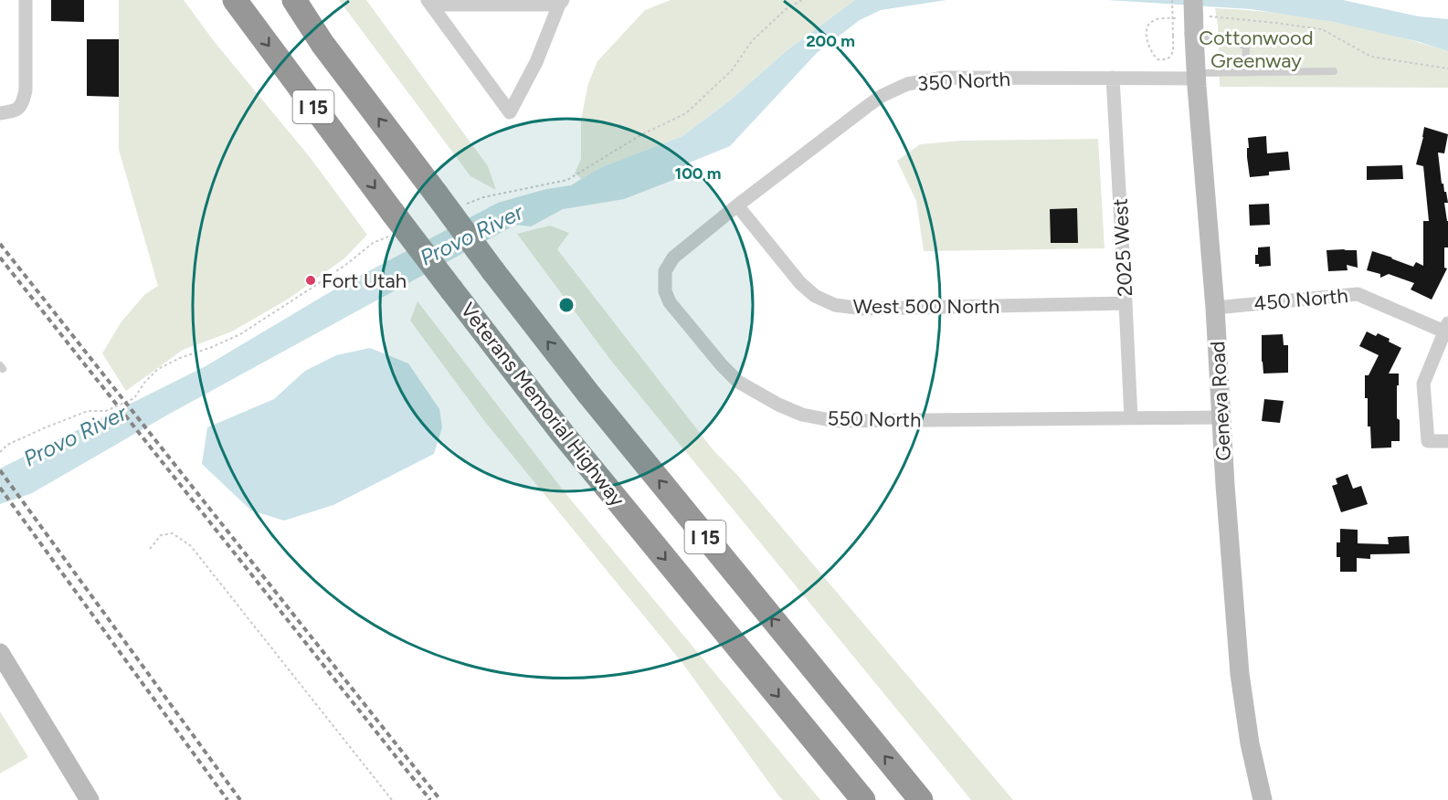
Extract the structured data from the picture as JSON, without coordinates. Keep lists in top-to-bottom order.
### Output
{
  "streets": {
    "highway": ["I 15", "Veterans Memorial Highway"],
    "main road": ["Geneva Road"],
    "street": [
      "350 North",
      "2025 West",
      "450 North",
      "West 500 North",
      "550 North"
    ]
  },
  "crossings": [
    ["350 North", "2025 West"],
    ["350 North", "West 500 North"],
    ["350 North", "Geneva Road"],
    ["350 North", "550 North"],
    ["2025 West", "West 500 North"],
    ["2025 West", "550 North"],
    ["450 North", "Geneva Road"],
    ["West 500 North", "550 North"],
    ["Geneva Road", "550 North"]
  ],
  "water": ["Provo River"],
  "parks": ["Cottonwood Greenway"],
  "places": ["Fort Utah"],
  "rings": ["200 m", "100 m"]
}
